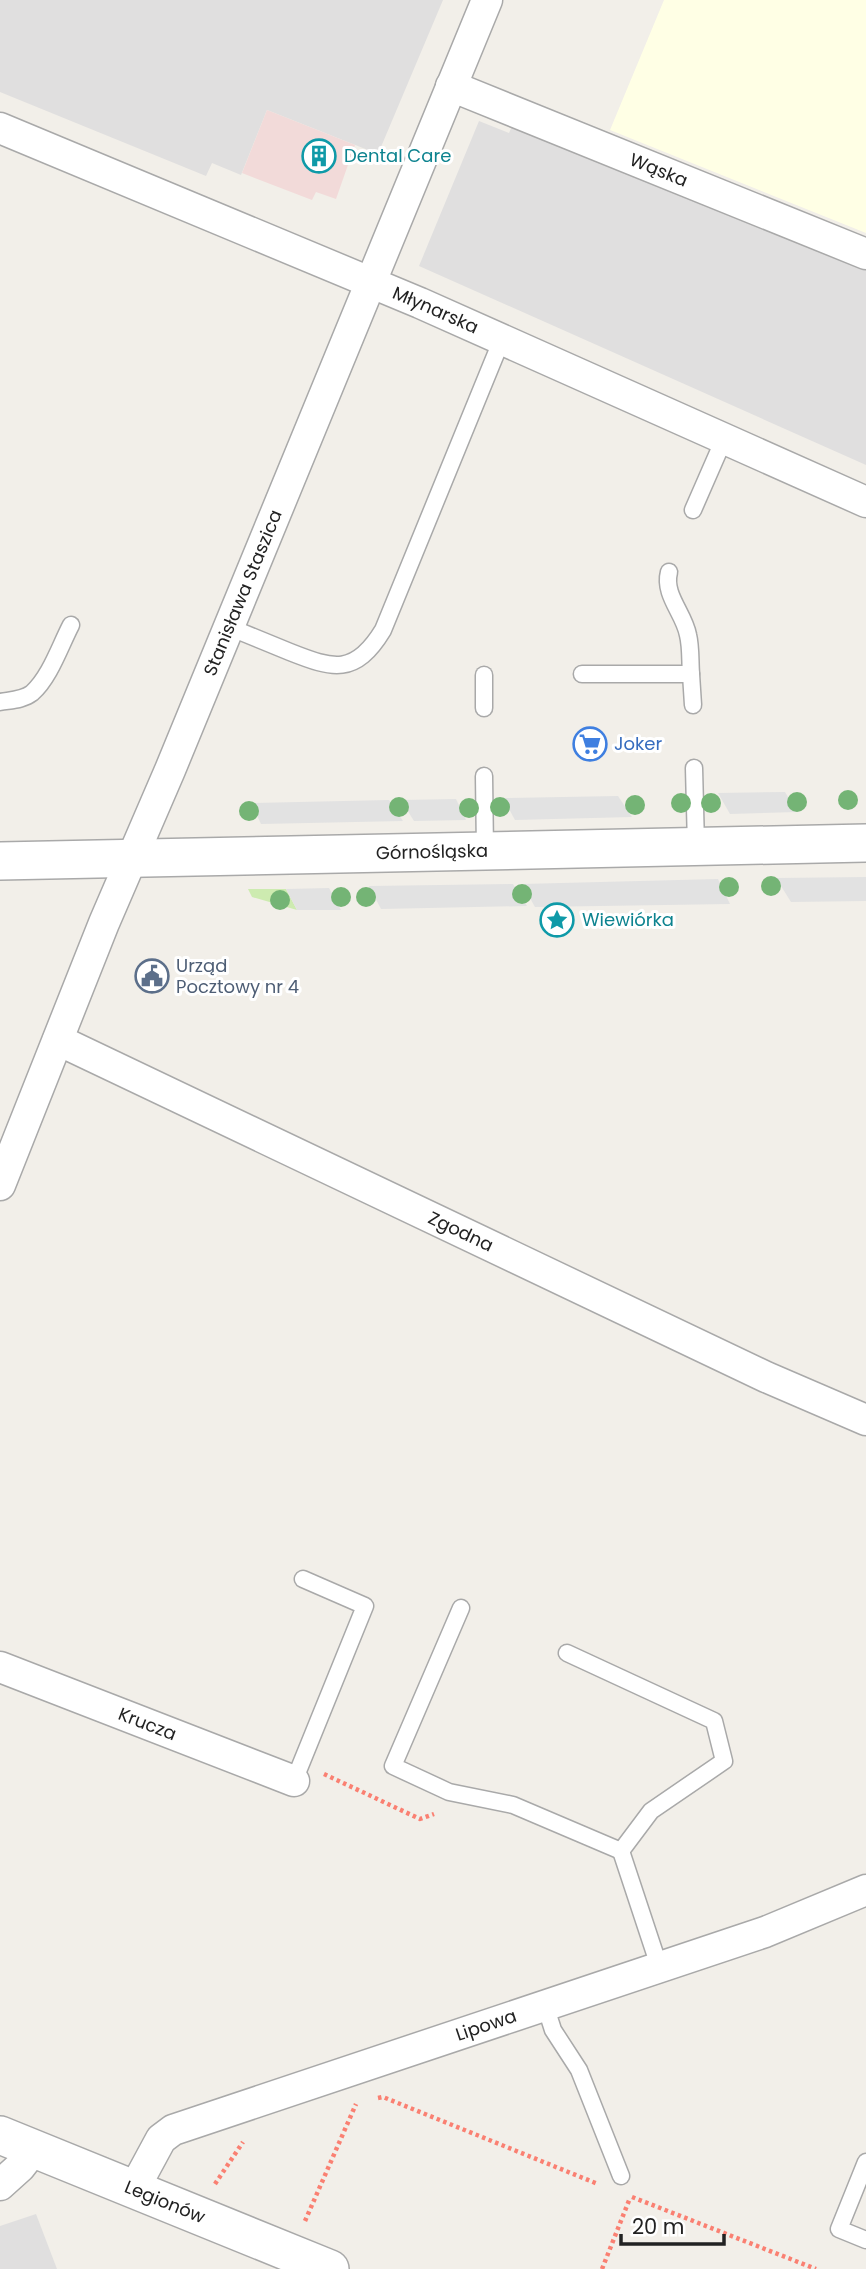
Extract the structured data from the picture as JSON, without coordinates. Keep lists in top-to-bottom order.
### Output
{
  "streets": {
    "street": [
      "Wąska",
      "Młynarska",
      "Stanisława Staszica",
      "Górnośląska",
      "Zgodna",
      "Krucza",
      "Lipowa",
      "Legionów"
    ]
  },
  "crossings": [
    ["Wąska", "Stanisława Staszica"],
    ["Młynarska", "Stanisława Staszica"],
    ["Stanisława Staszica", "Górnośląska"],
    ["Stanisława Staszica", "Zgodna"],
    ["Lipowa", "Legionów"]
  ],
  "places": {
    "building": ["Dental Care"],
    "supermarket": ["Joker"],
    "place": ["Wiewiórka"],
    "public building": ["Urząd Pocztowy nr 4"]
  },
  "scale_bar": "20 m"
}
